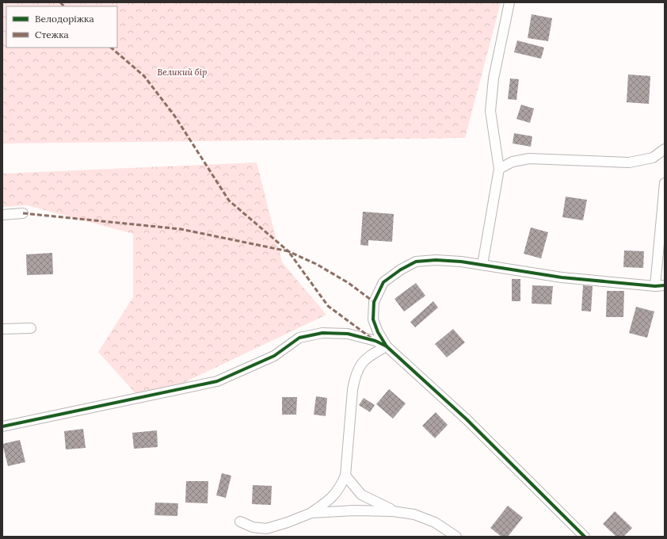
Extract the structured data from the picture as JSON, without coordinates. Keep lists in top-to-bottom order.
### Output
{
  "parks": ["Великий бір"],
  "legend": ["Велодоріжка", "Стежка"]
}
